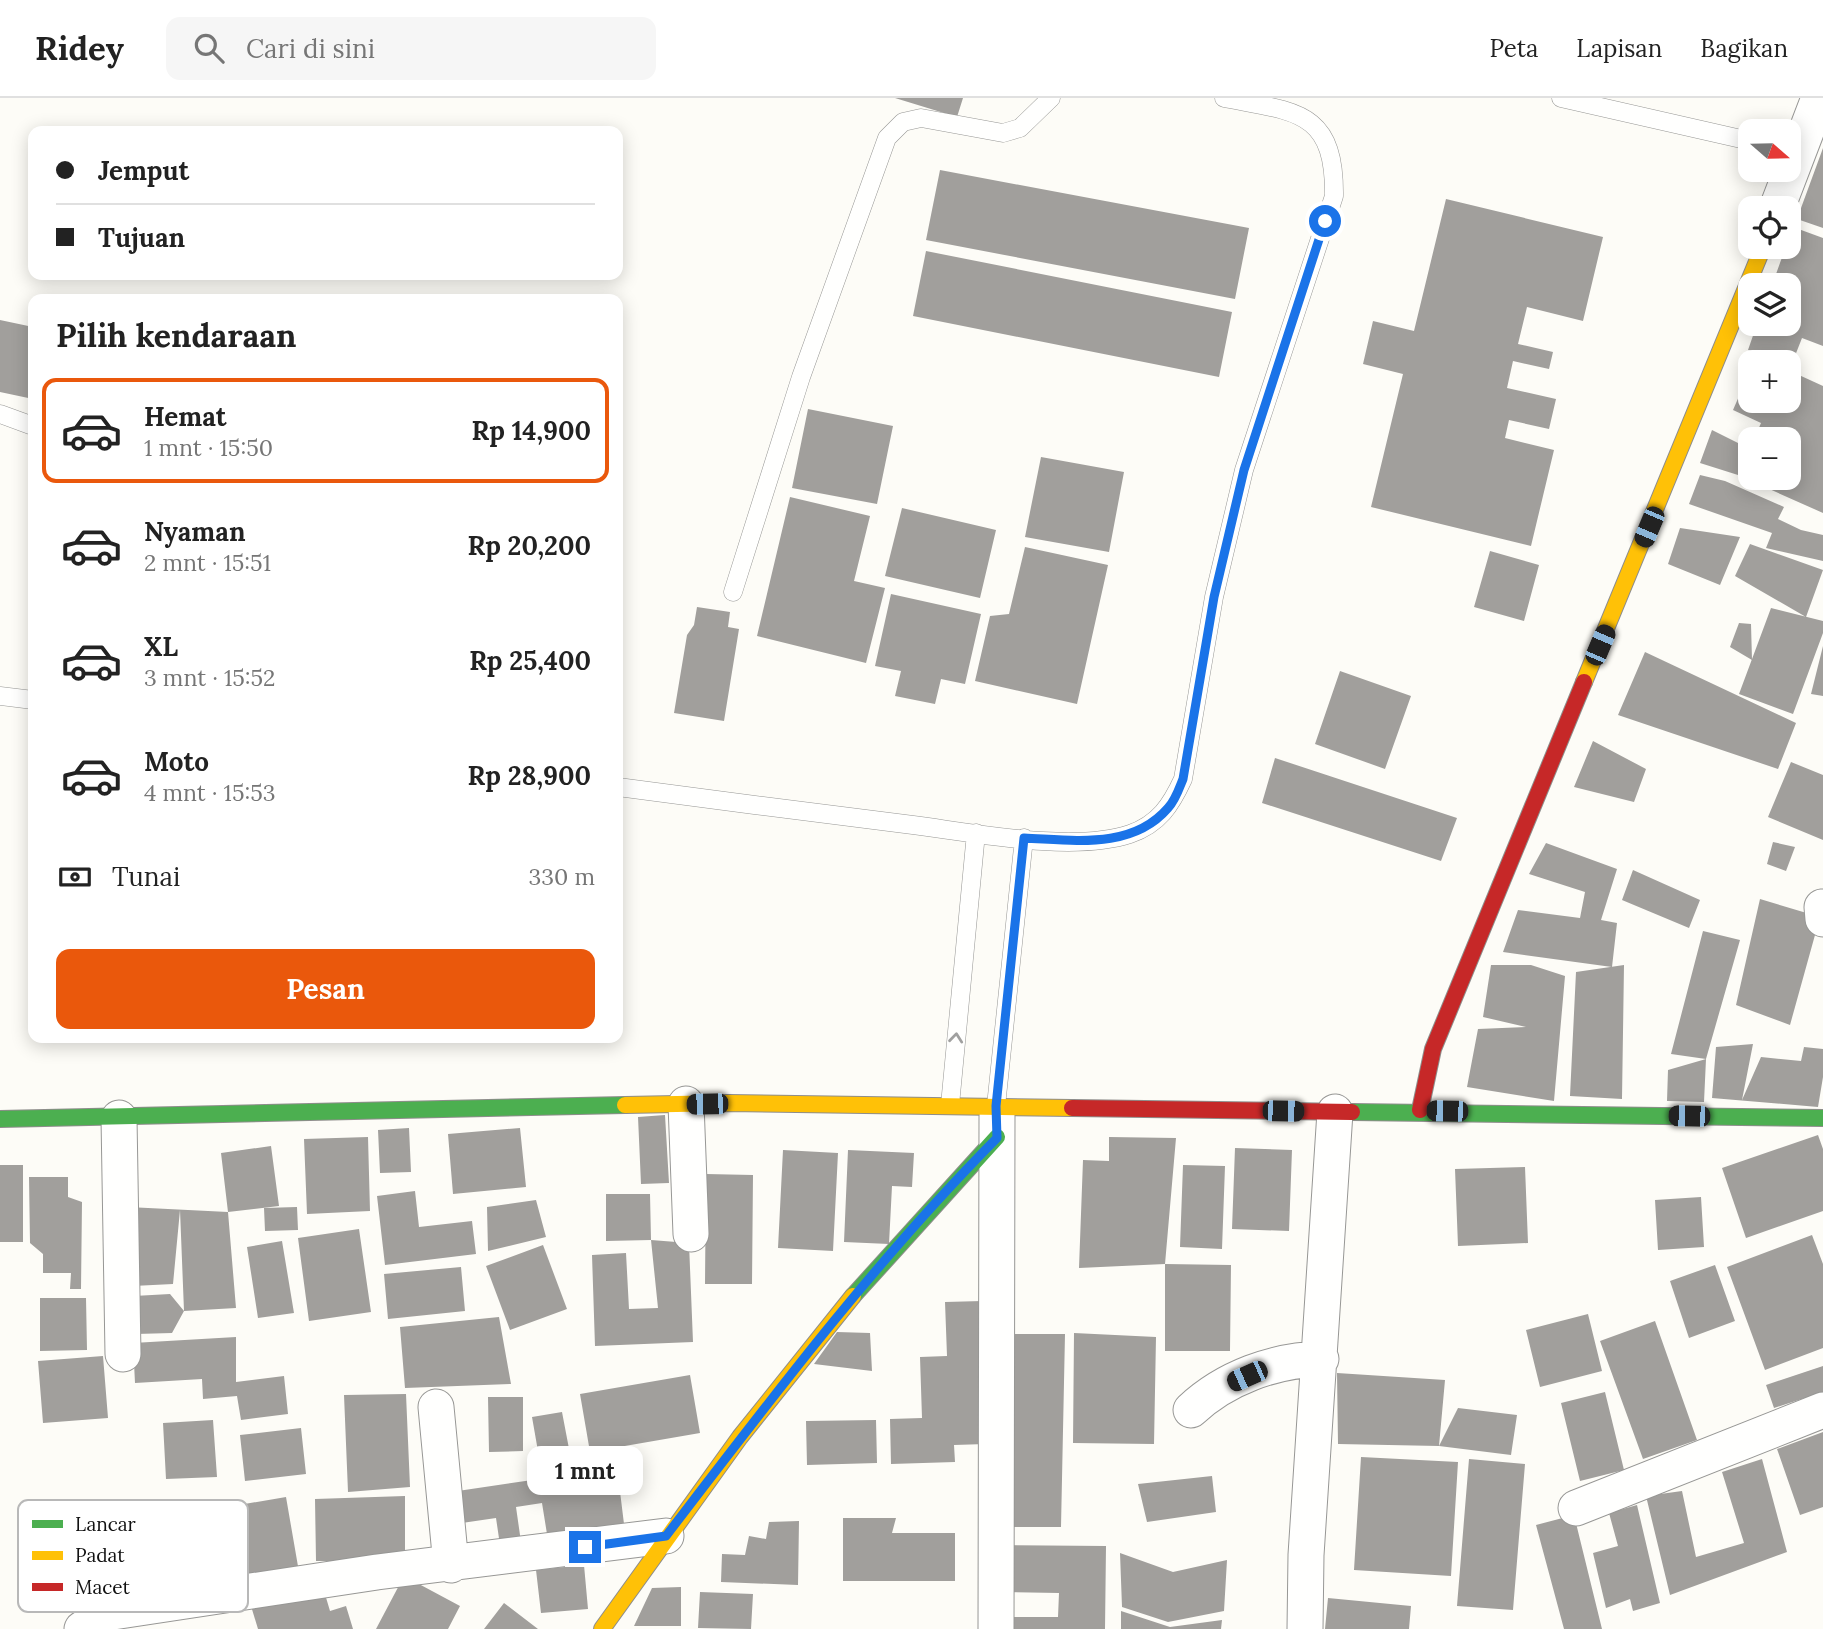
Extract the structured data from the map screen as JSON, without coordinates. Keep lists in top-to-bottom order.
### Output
{
  "legend": ["Lancar", "Padat", "Macet"],
  "north": "right",
  "page": {
    "header": "Ridey",
    "search": "Cari di sini",
    "nav": ["Peta", "Lapisan", "Bagikan"],
    "map_buttons": ["+", "−"],
    "banner": ["Jemput", "Tujuan"],
    "heading": "Pilih kendaraan",
    "list": [
      {
        "name": "Hemat",
        "note": "1 mnt · 15:50",
        "value": "Rp 14,900"
      },
      {
        "name": "Nyaman",
        "note": "2 mnt · 15:51",
        "value": "Rp 20,200"
      },
      {
        "name": "XL",
        "note": "3 mnt · 15:52",
        "value": "Rp 25,400"
      },
      {
        "name": "Moto",
        "note": "4 mnt · 15:53",
        "value": "Rp 28,900"
      }
    ],
    "pay": ["Tunai", "330 m"],
    "buttons": "Pesan",
    "bubble": "1 mnt"
  }
}
